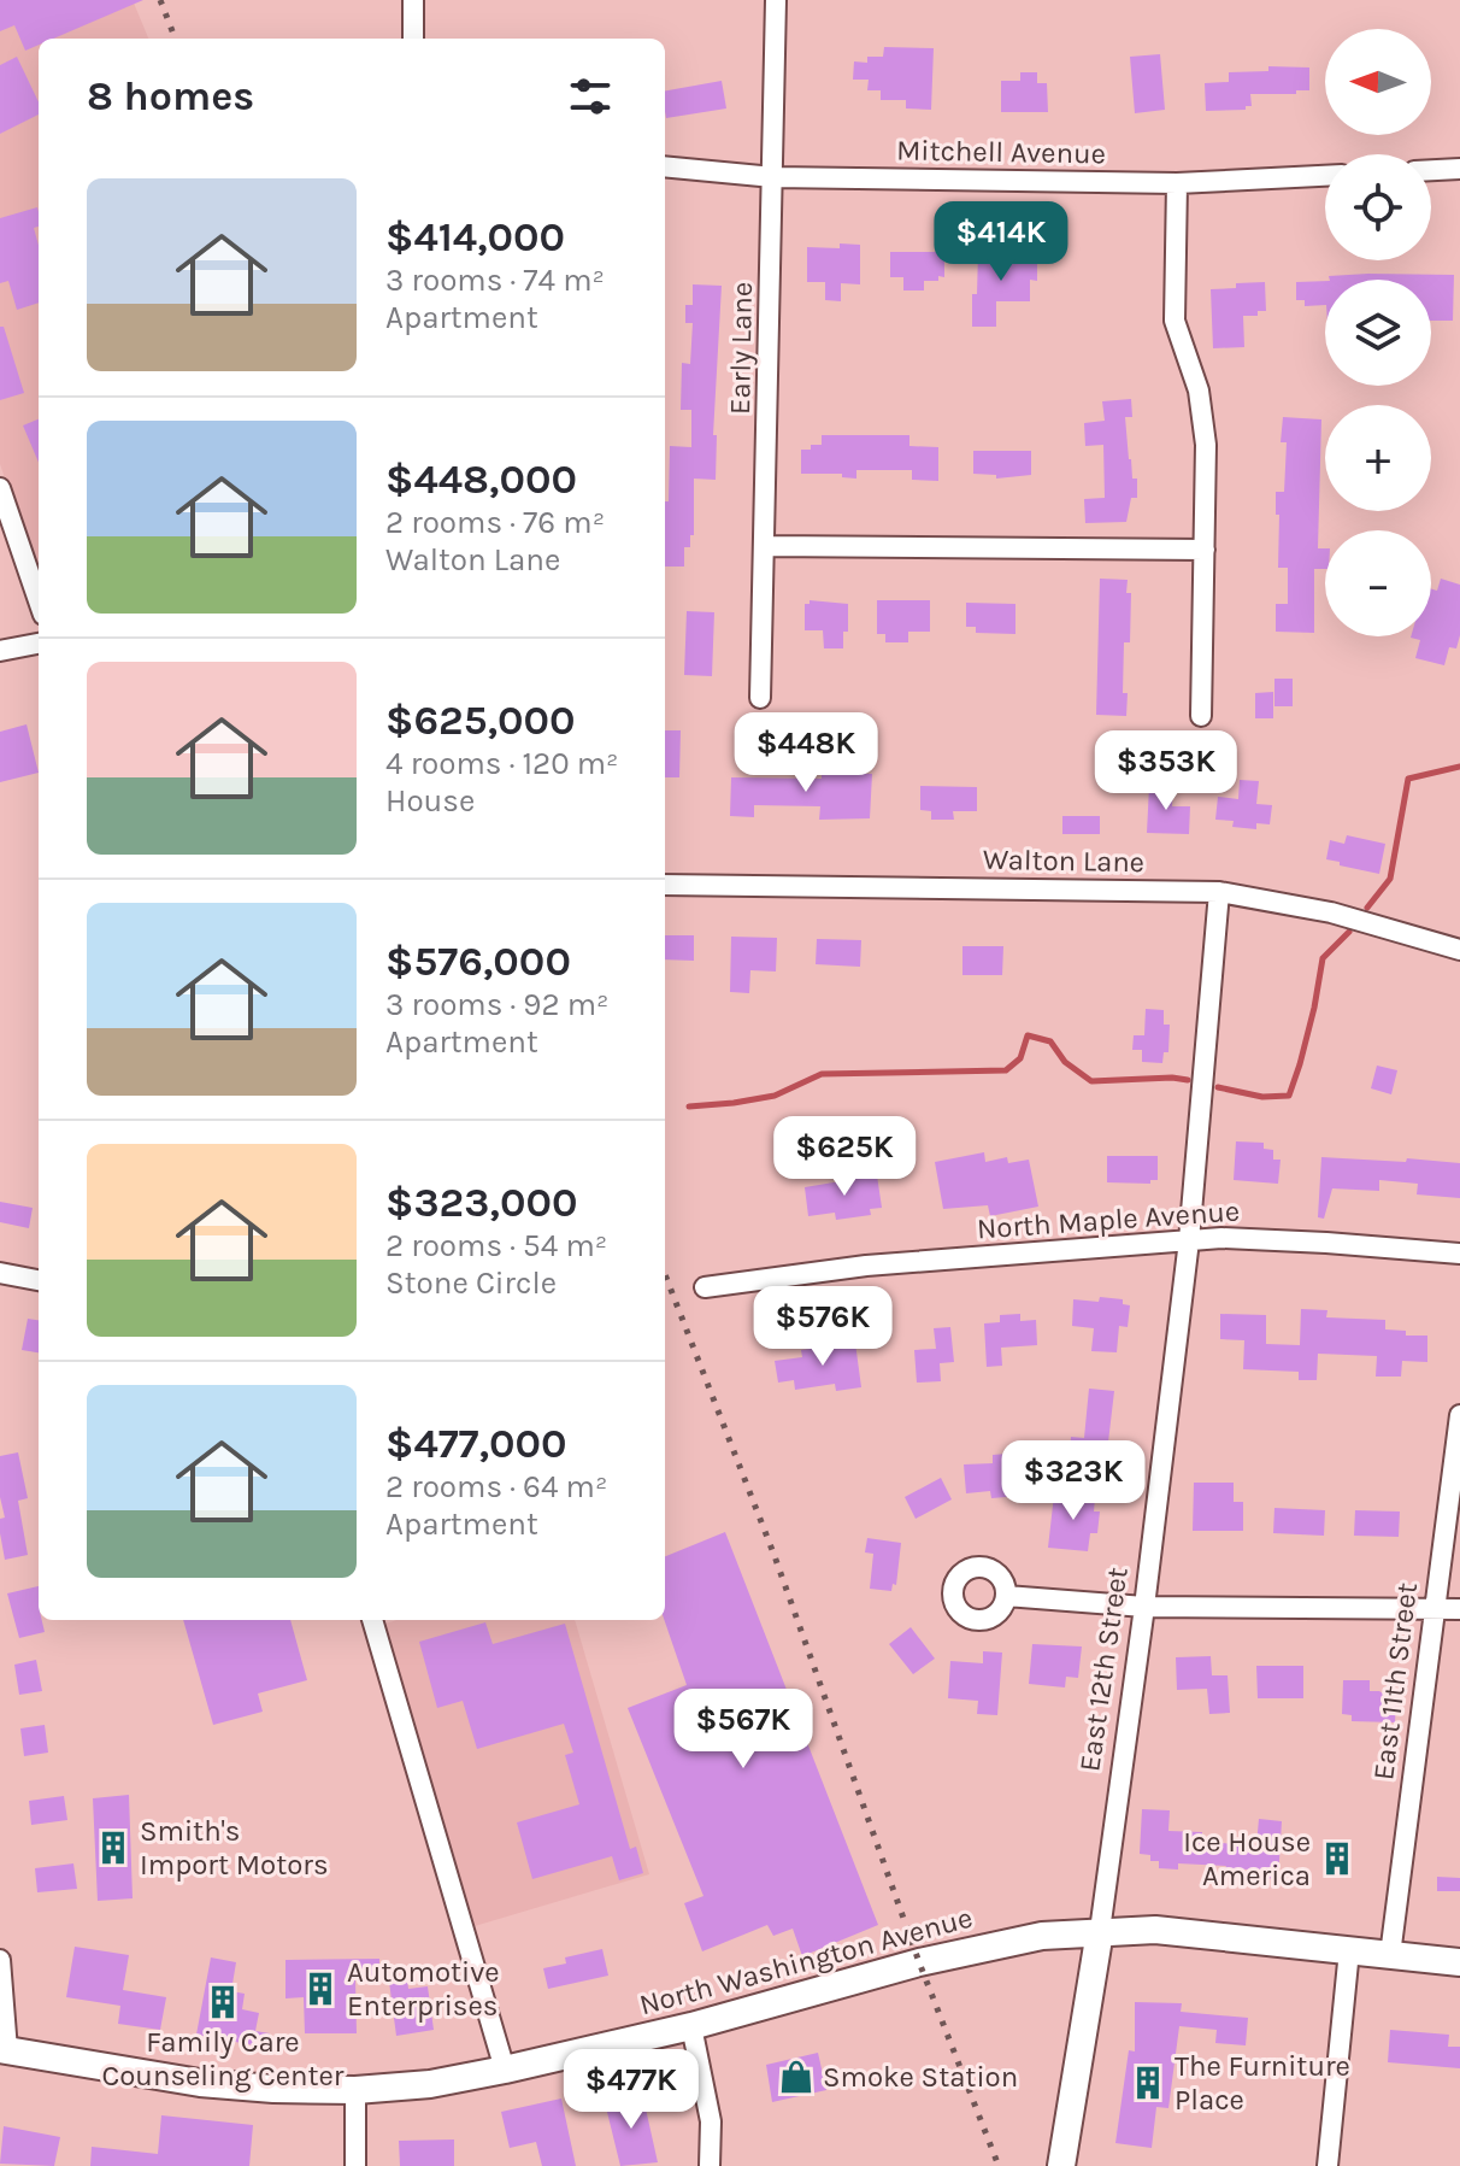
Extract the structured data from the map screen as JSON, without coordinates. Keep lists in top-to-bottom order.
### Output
{
  "streets": {
    "main road": ["East 12th Street", "North Washington Avenue"],
    "street": [
      "Mitchell Avenue",
      "Early Lane",
      "Walton Lane",
      "North Maple Avenue",
      "East 11th Street"
    ]
  },
  "crossings": [
    ["Mitchell Avenue", "Early Lane"],
    ["Walton Lane", "East 12th Street"],
    ["North Maple Avenue", "East 12th Street"],
    ["East 12th Street", "North Washington Avenue"],
    ["East 11th Street", "North Washington Avenue"]
  ],
  "places": {
    "building": [
      "Smith's Import Motors",
      "Ice House America",
      "Automotive Enterprises",
      "Family Care Counseling Center",
      "The Furniture Place"
    ],
    "shop": ["Smoke Station"]
  },
  "north": "left",
  "page": {
    "map_buttons": ["+", "−"],
    "heading": "8 homes",
    "list": [
      {
        "name": "$414,000",
        "note": "3 rooms · 74 m² · Apartment"
      },
      {
        "name": "$448,000",
        "note": "2 rooms · 76 m² · Walton Lane"
      },
      {
        "name": "$625,000",
        "note": "4 rooms · 120 m² · House"
      },
      {
        "name": "$576,000",
        "note": "3 rooms · 92 m² · Apartment"
      },
      {
        "name": "$323,000",
        "note": "2 rooms · 54 m² · Stone Circle"
      },
      {
        "name": "$477,000",
        "note": "2 rooms · 64 m² · Apartment"
      }
    ],
    "price": [
      "$414K",
      "$448K",
      "$353K",
      "$625K",
      "$576K",
      "$323K",
      "$567K",
      "$477K"
    ]
  }
}
